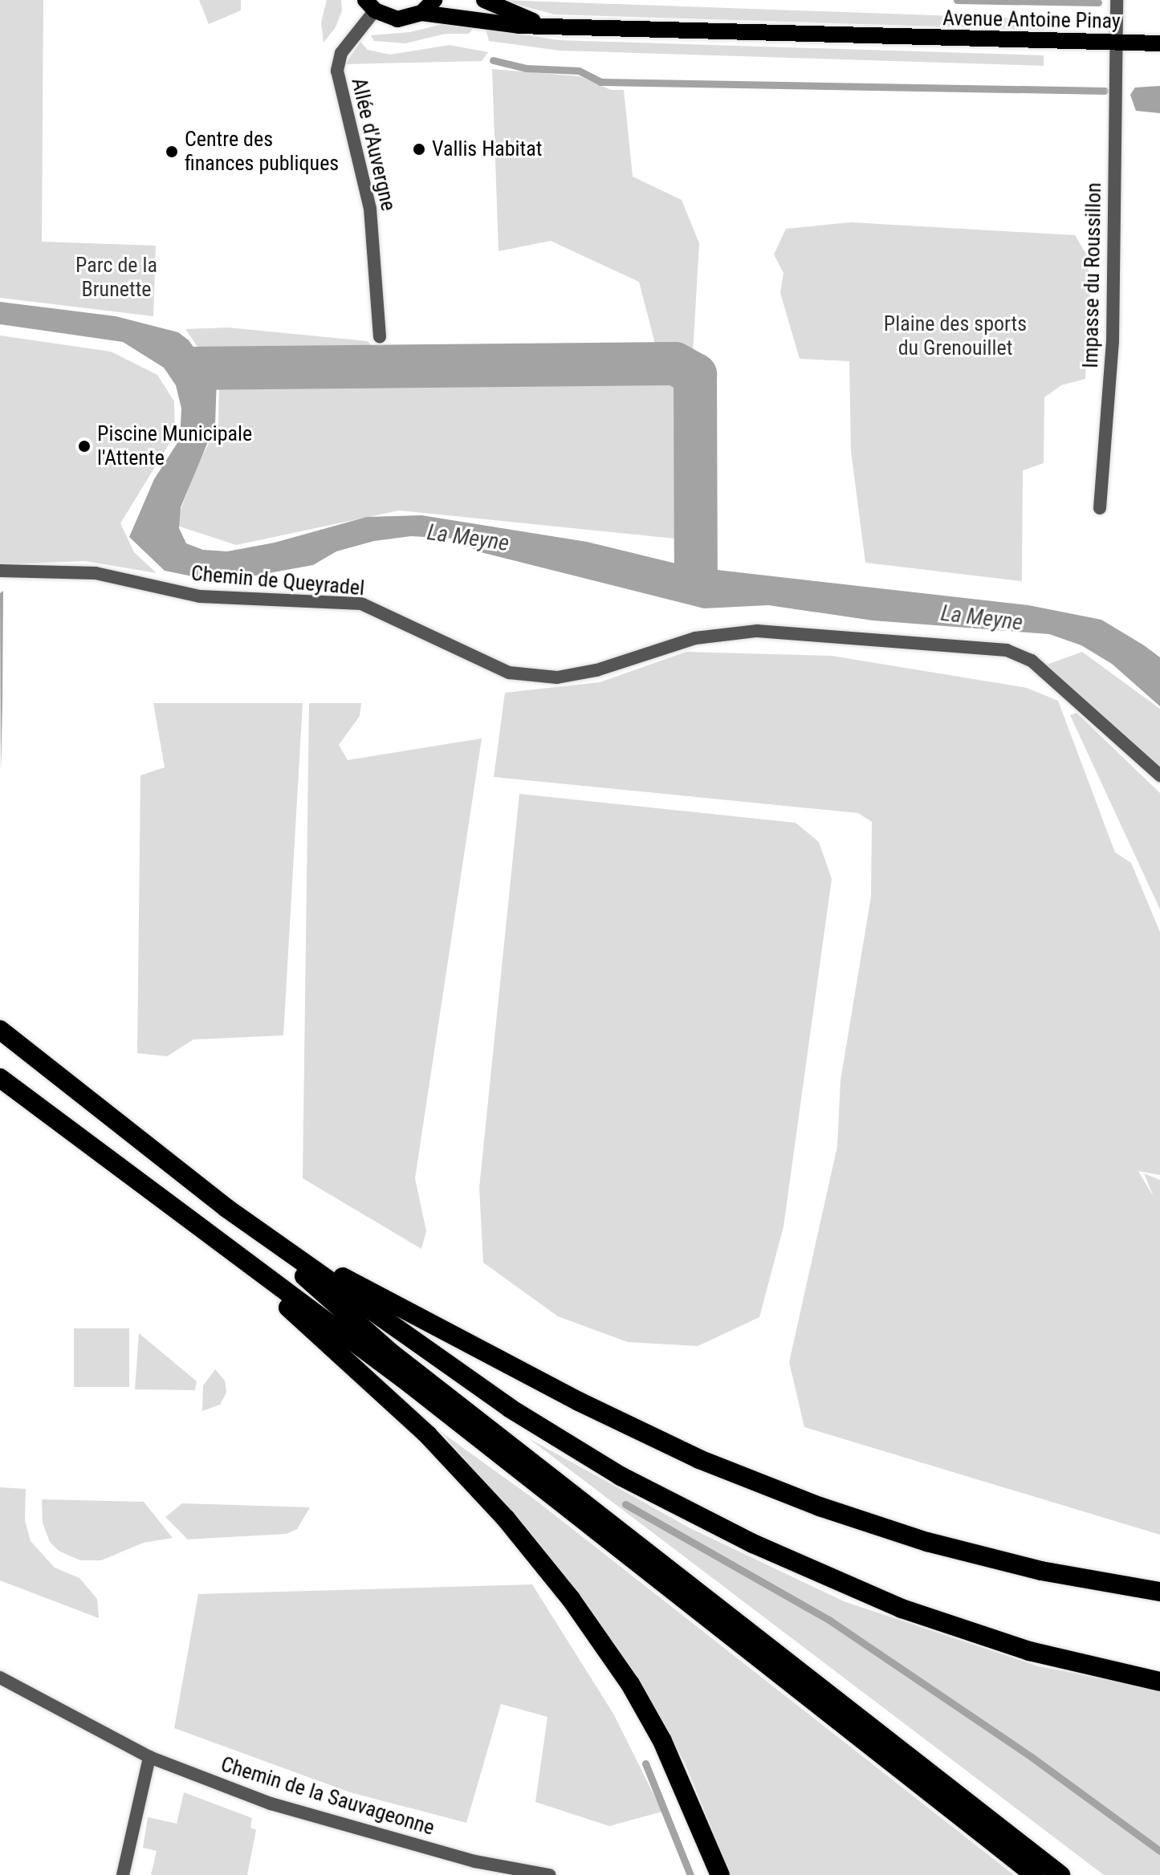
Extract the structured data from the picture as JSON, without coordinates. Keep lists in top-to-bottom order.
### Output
{
  "streets": {
    "main road": ["Avenue Antoine Pinay"],
    "street": [
      "Allée d'Auvergne",
      "Impasse du Roussillon",
      "Chemin de Queyradel",
      "Chemin de la Sauvageonne"
    ]
  },
  "crossings": [
    ["Avenue Antoine Pinay", "Allée d'Auvergne"],
    ["Avenue Antoine Pinay", "Impasse du Roussillon"]
  ],
  "water": ["La Meyne"],
  "parks": ["Parc de la Brunette", "Plaine des sports du Grenouillet"],
  "places": ["Vallis Habitat", "Centre des finances publiques", "Piscine Municipale l'Attente"]
}
